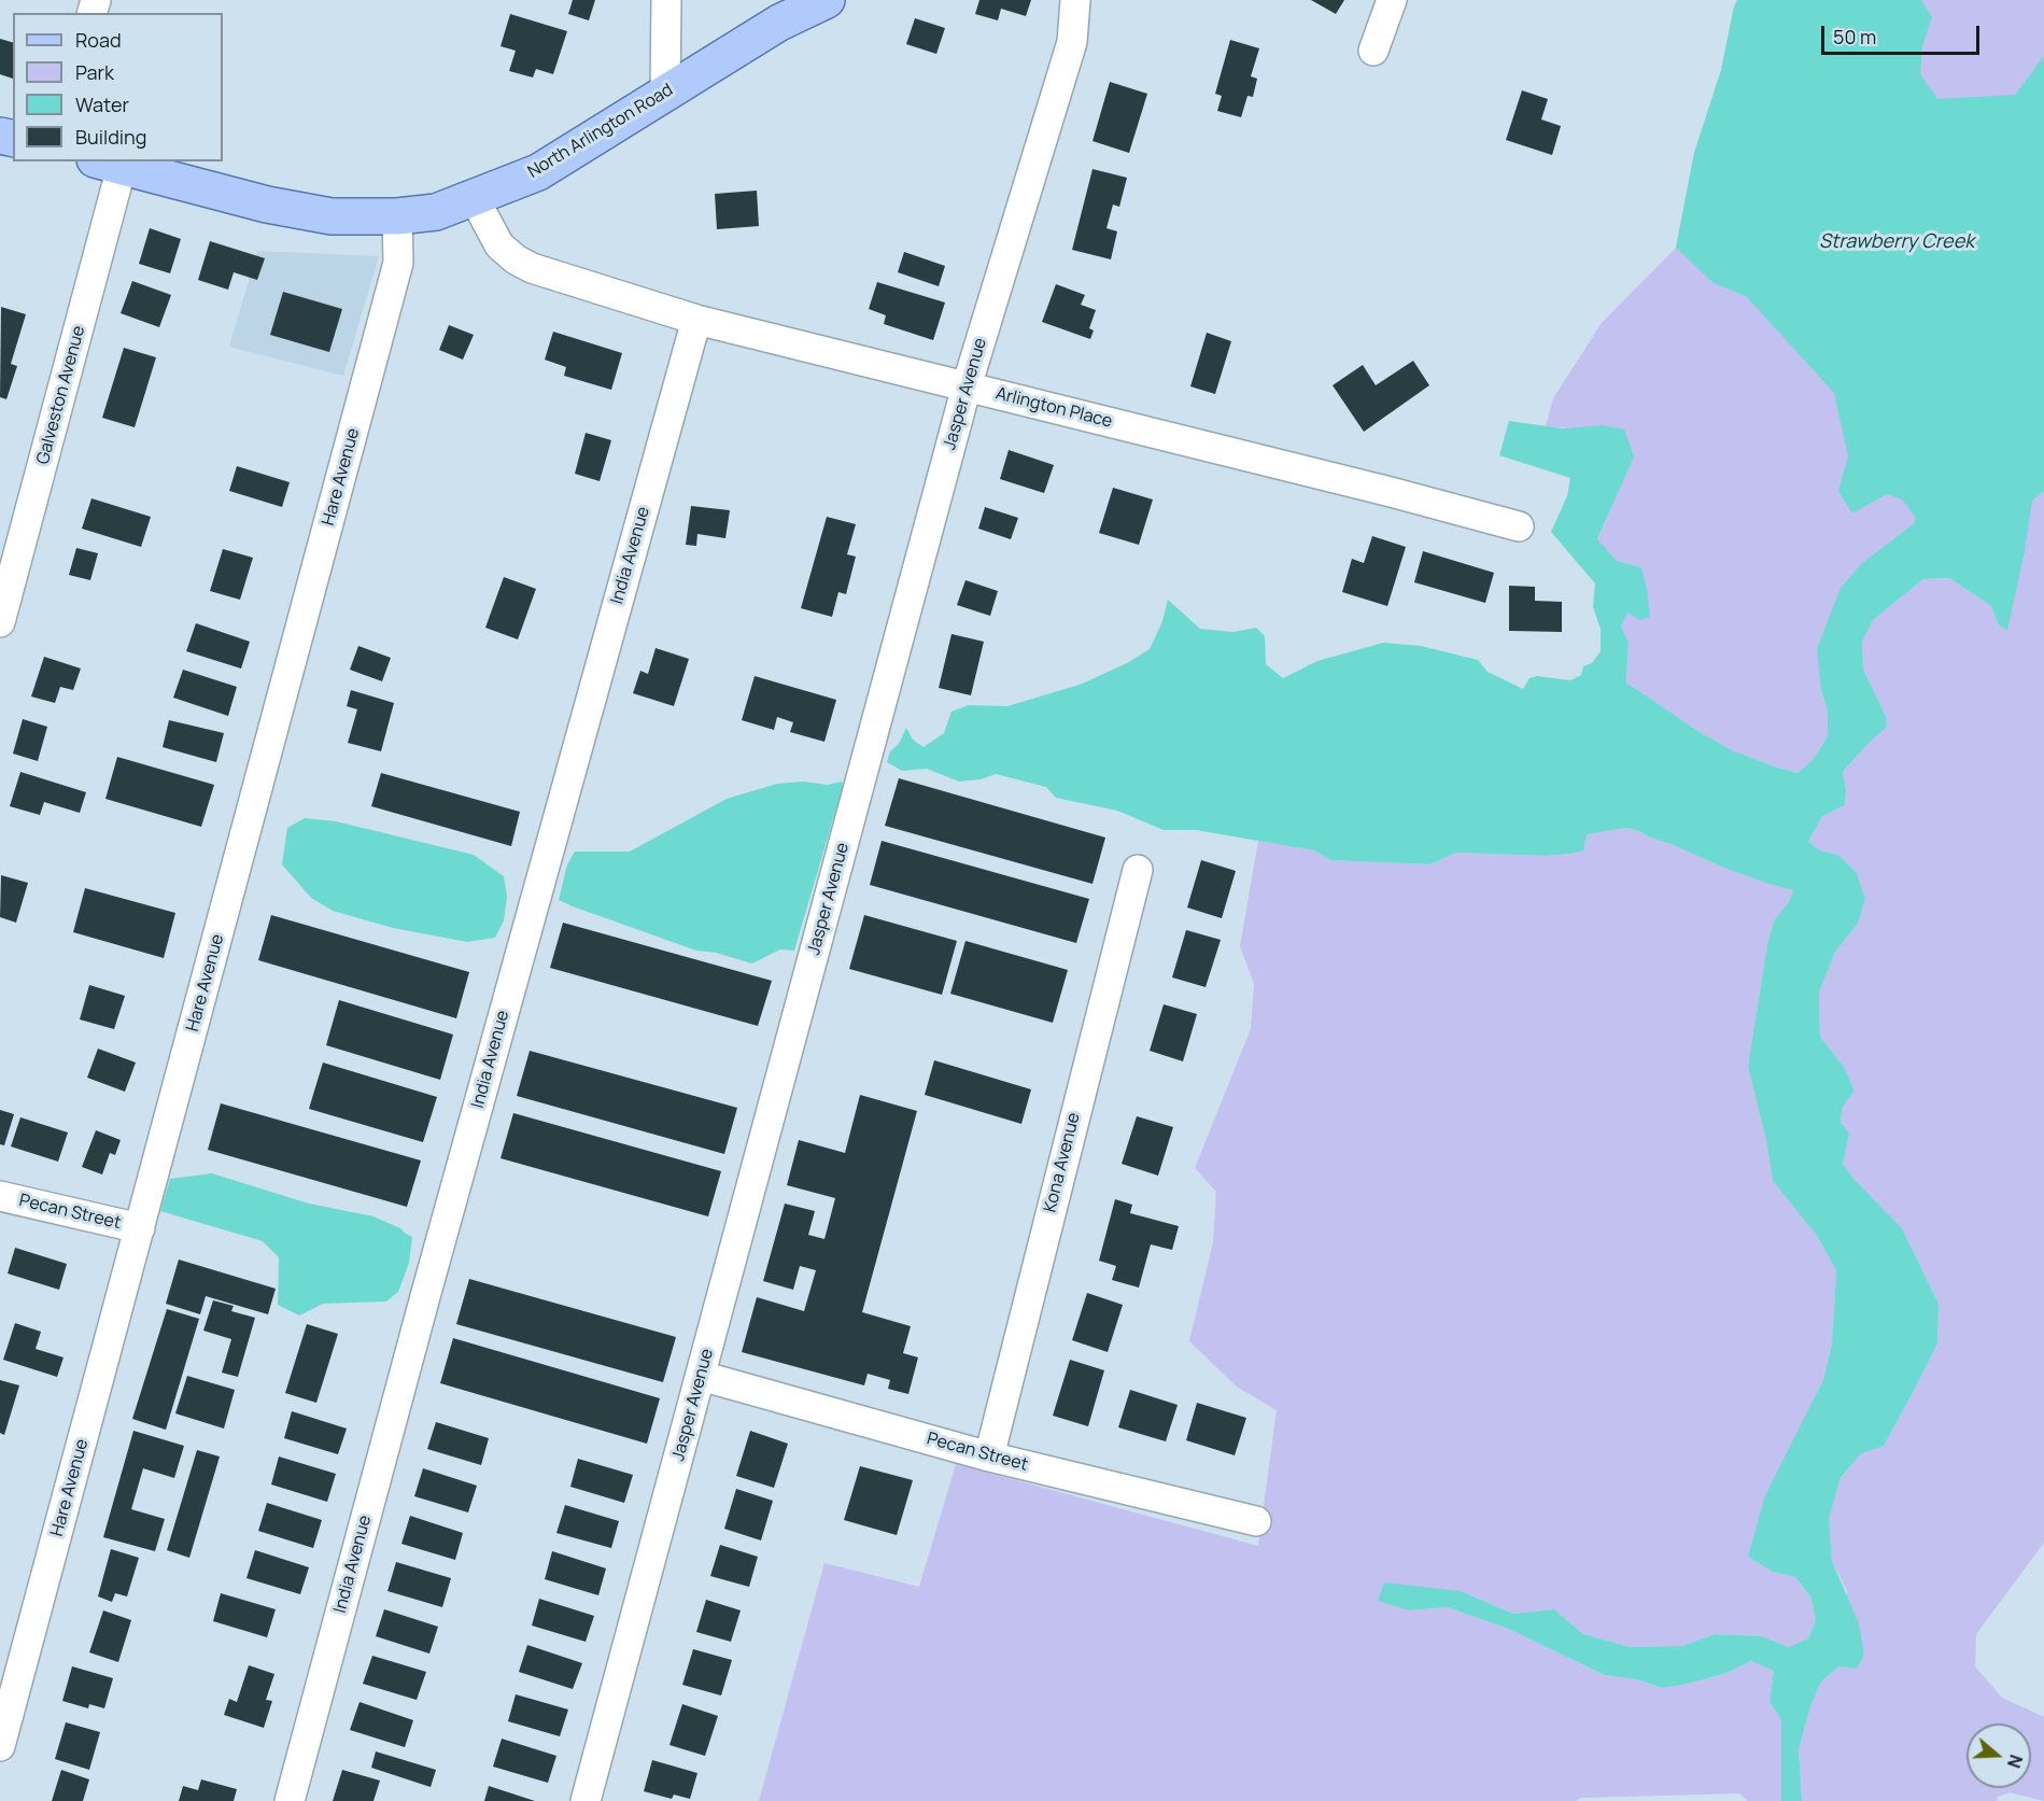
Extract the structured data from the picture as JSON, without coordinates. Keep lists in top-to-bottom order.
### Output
{
  "streets": {
    "main road": ["North Arlington Road"],
    "street": [
      "Jasper Avenue",
      "Galveston Avenue",
      "Arlington Place",
      "Hare Avenue",
      "India Avenue",
      "Kona Avenue",
      "Pecan Street"
    ]
  },
  "crossings": [
    ["North Arlington Road", "Galveston Avenue"],
    ["North Arlington Road", "Arlington Place"],
    ["North Arlington Road", "Hare Avenue"],
    ["Jasper Avenue", "Arlington Place"],
    ["Jasper Avenue", "Pecan Street"],
    ["Arlington Place", "India Avenue"],
    ["Hare Avenue", "Pecan Street"],
    ["Kona Avenue", "Pecan Street"]
  ],
  "water": ["Strawberry Creek"],
  "legend": [
    "Road",
    "Park",
    "Water",
    "Building"
  ],
  "scale_bar": "50 m",
  "north": "right"
}
